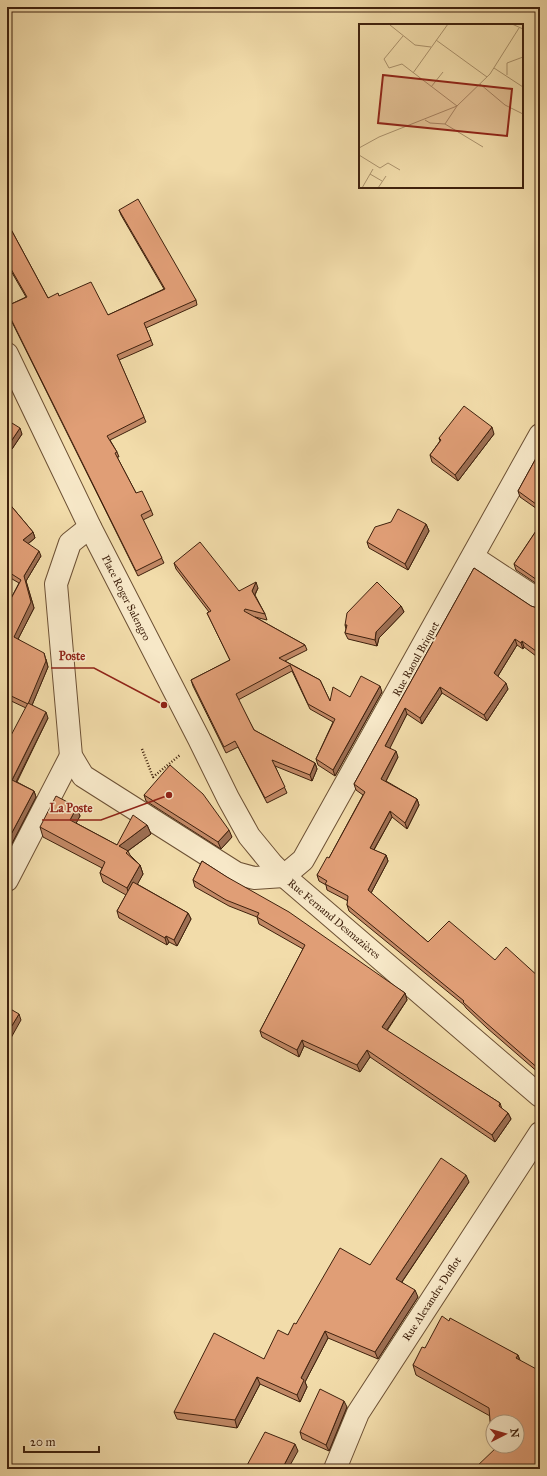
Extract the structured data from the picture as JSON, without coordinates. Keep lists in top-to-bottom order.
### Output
{
  "streets": {
    "street": [
      "Place Roger Salengro",
      "Rue Raoul Briquet",
      "Rue Fernand Desmazières",
      "Rue Alexandre Duflot"
    ]
  },
  "crossings": [
    ["Place Roger Salengro", "Rue Raoul Briquet"],
    ["Place Roger Salengro", "Rue Fernand Desmazières"],
    ["Rue Raoul Briquet", "Rue Fernand Desmazières"]
  ],
  "places": ["Poste", "La Poste"],
  "scale_bar": "20 m",
  "north": "right"
}
